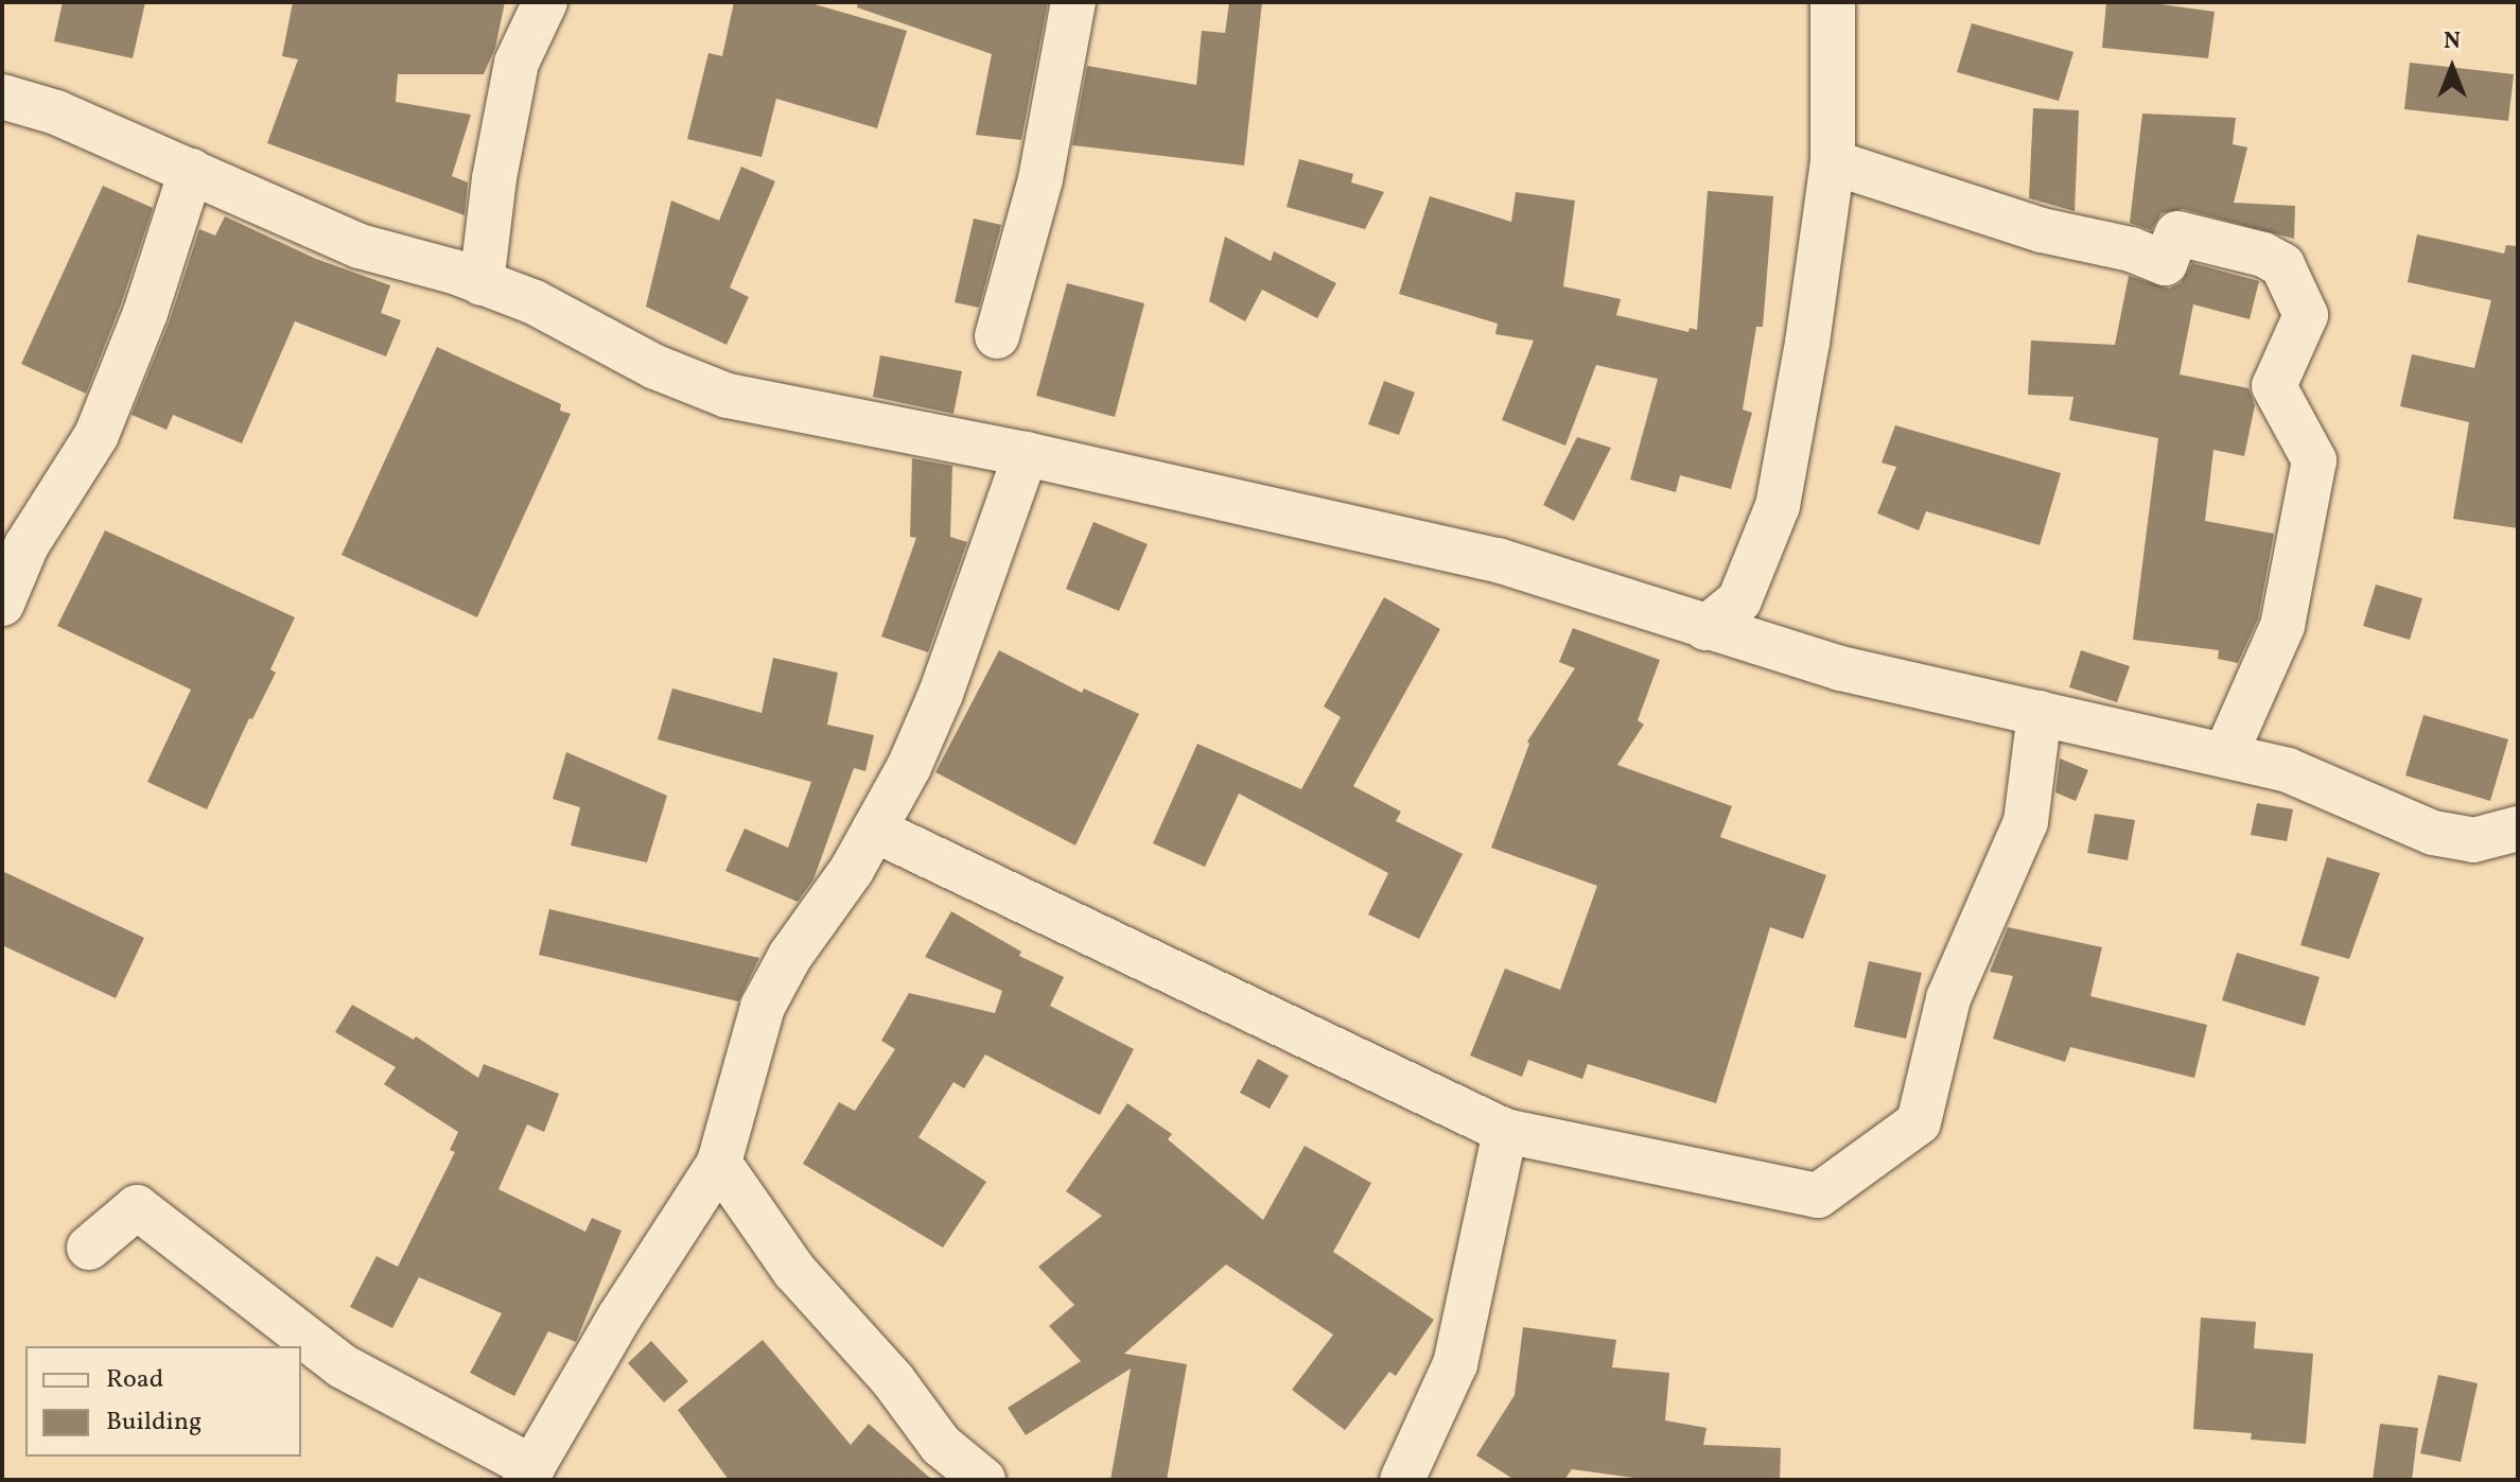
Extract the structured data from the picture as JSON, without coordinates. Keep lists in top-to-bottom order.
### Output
{
  "legend": ["Road", "Building"],
  "north": "top"
}
